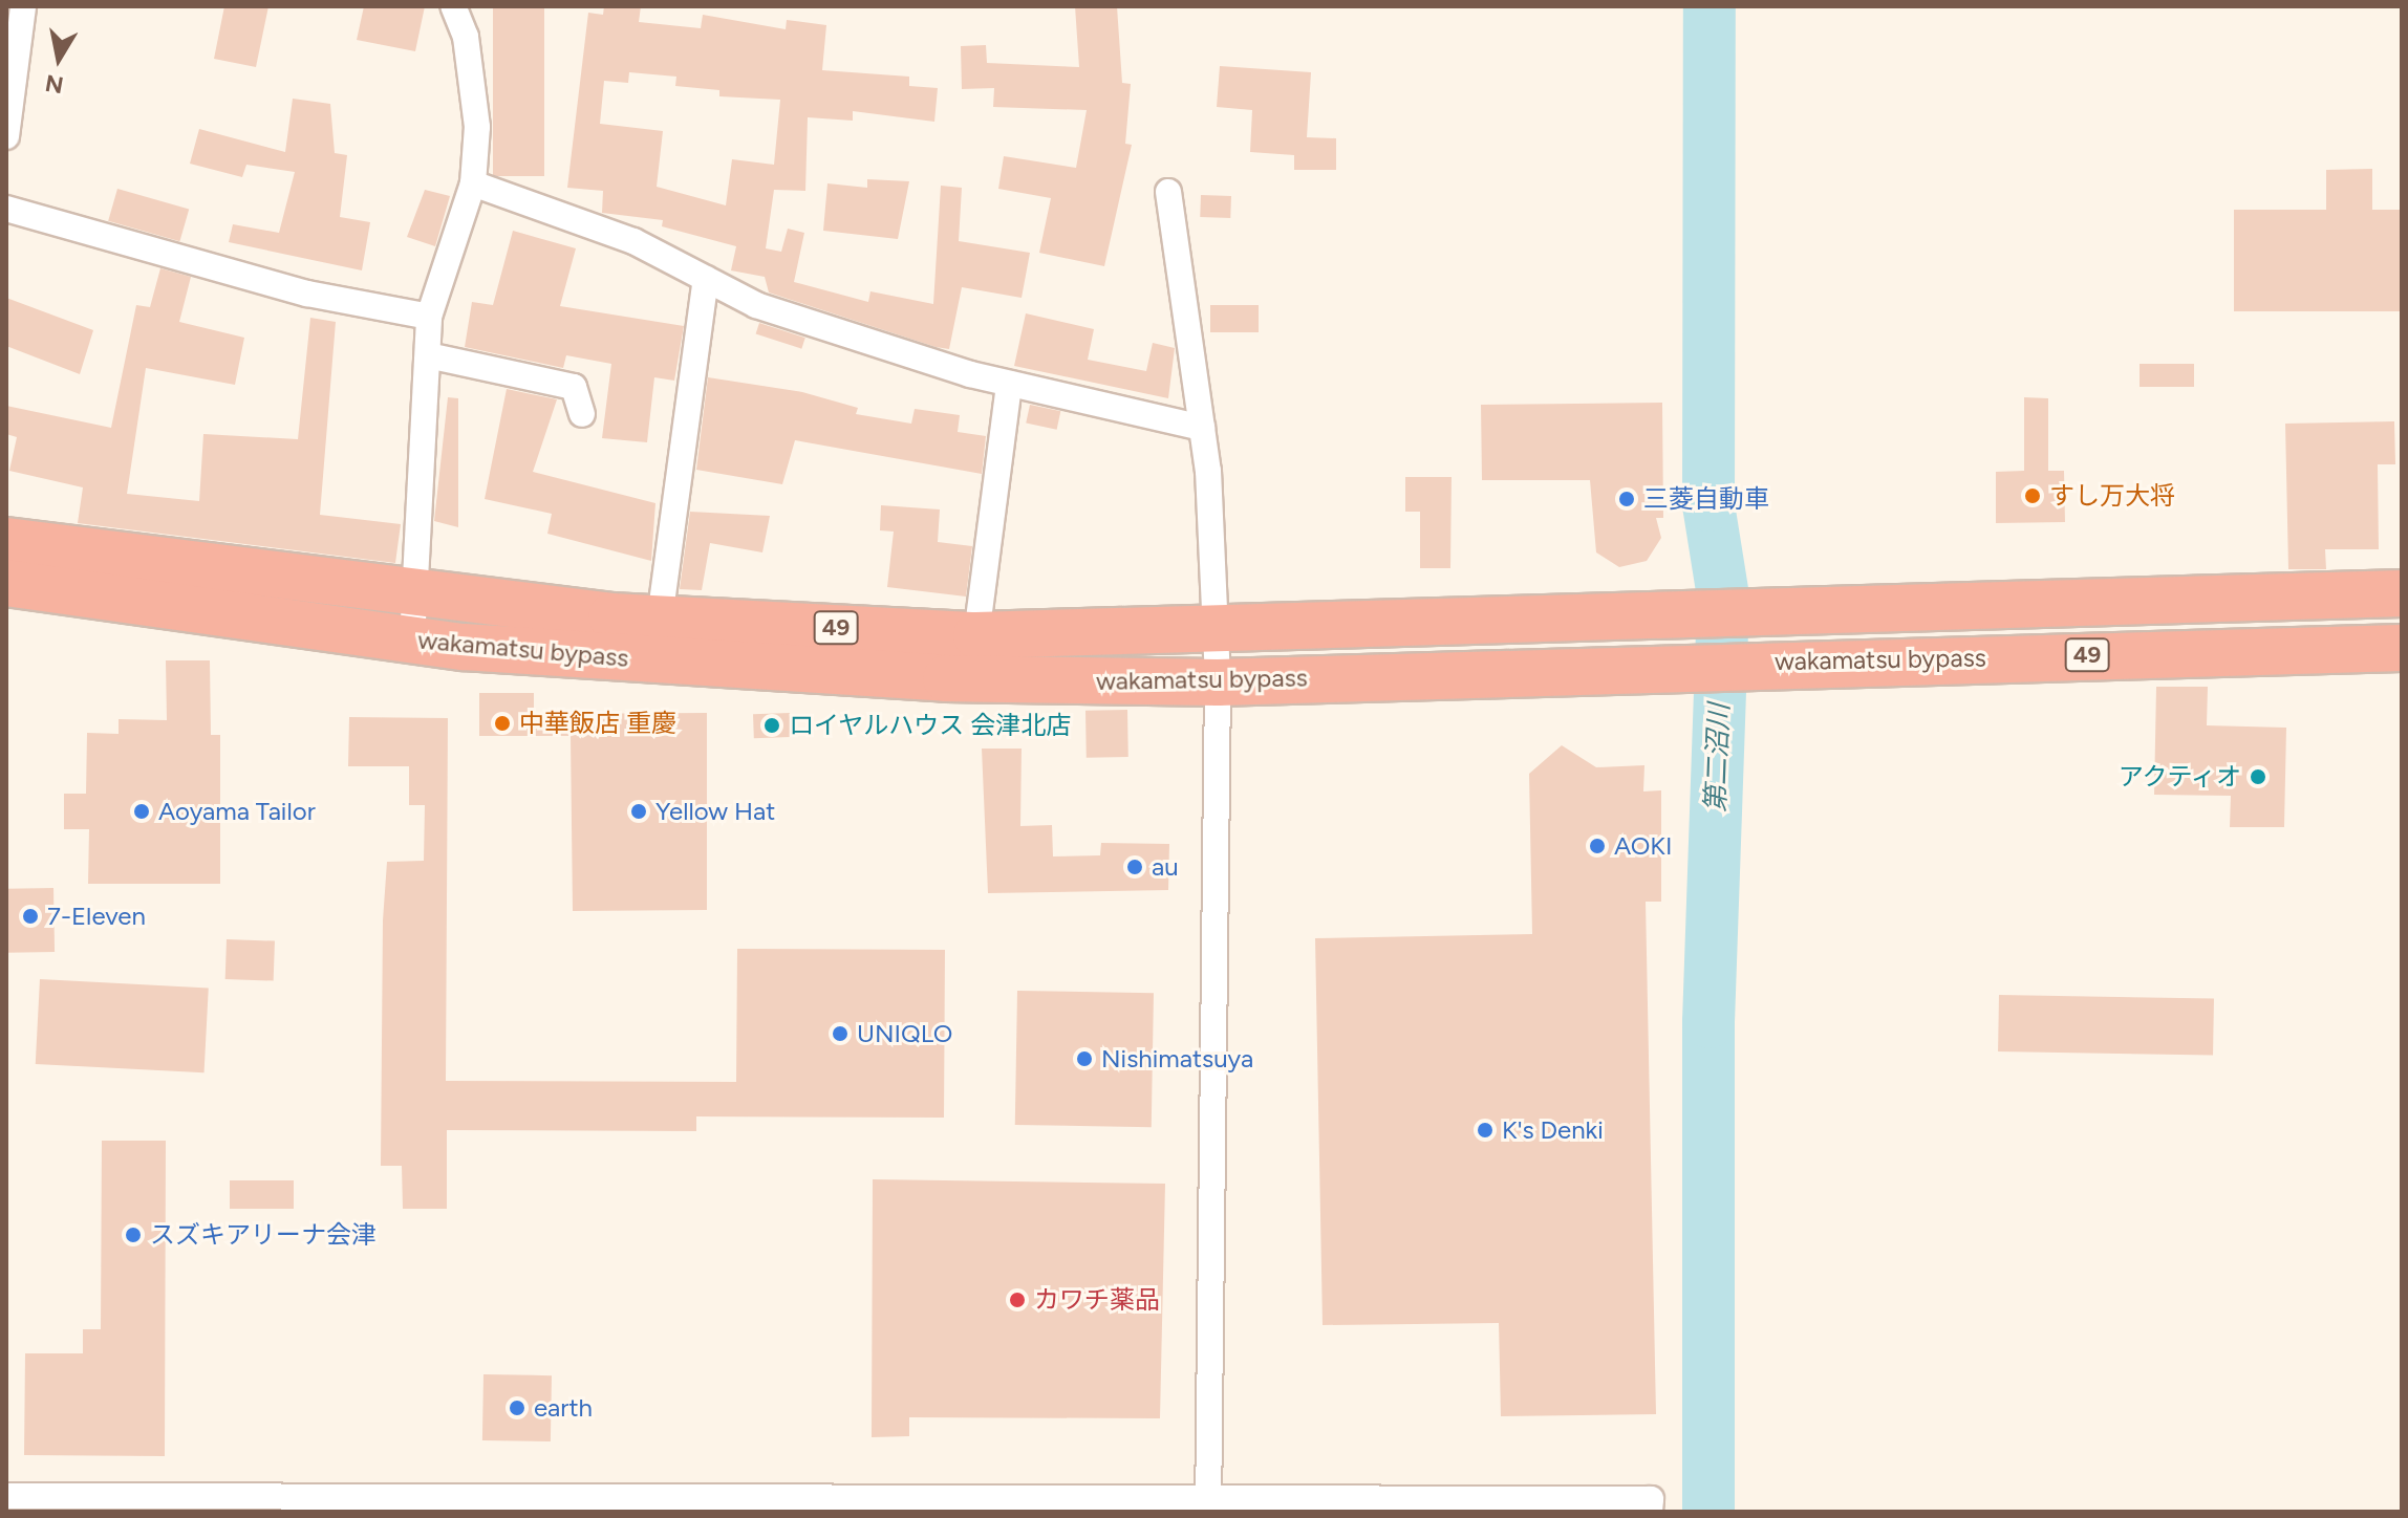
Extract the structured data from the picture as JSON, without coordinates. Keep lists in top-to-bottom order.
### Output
{
  "streets": {
    "highway": ["49", "wakamatsu bypass"]
  },
  "water": ["第二沼川"],
  "places": [
    "すし万大将",
    "三菱自動車",
    "中華飯店 重慶",
    "ロイヤルハウス 会津北店",
    "アクティオ",
    "Aoyama Tailor",
    "Yellow Hat",
    "AOKI",
    "au",
    "7-Eleven",
    "UNIQLO",
    "Nishimatsuya",
    "K's Denki",
    "スズキアリーナ会津",
    "カワチ薬品",
    "earth"
  ],
  "north": "bottom"
}
